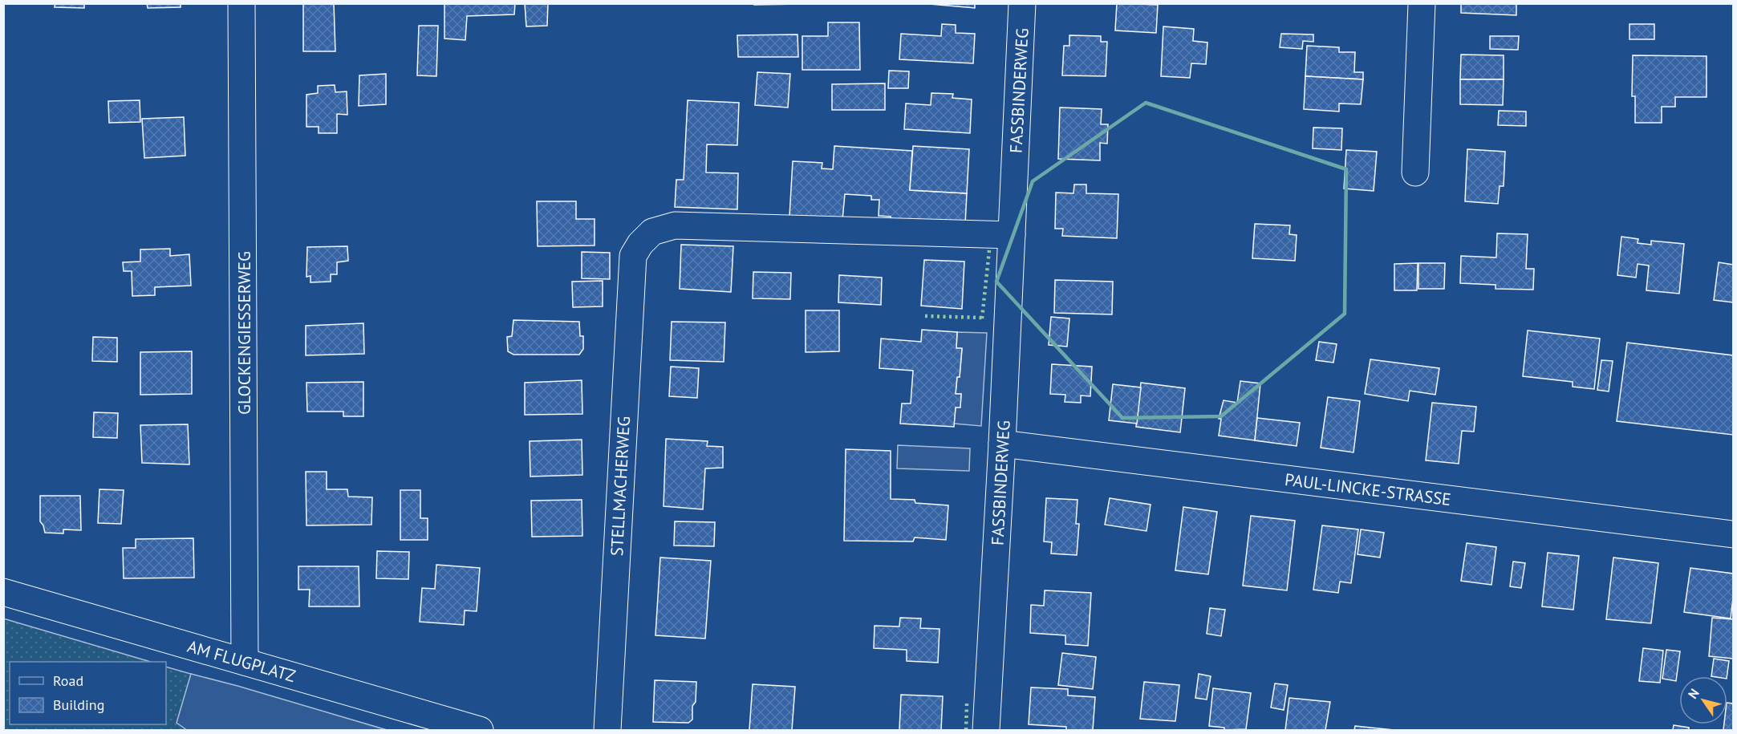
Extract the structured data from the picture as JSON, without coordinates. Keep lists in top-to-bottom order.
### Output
{
  "streets": {
    "street": [
      "FASSBINDERWEG",
      "GLOCKENGIESSERWEG",
      "STELLMACHERWEG",
      "PAUL-LINCKE-STRASSE",
      "AM FLUGPLATZ"
    ]
  },
  "crossings": [
    ["FASSBINDERWEG", "STELLMACHERWEG"],
    ["FASSBINDERWEG", "PAUL-LINCKE-STRASSE"],
    ["GLOCKENGIESSERWEG", "AM FLUGPLATZ"]
  ],
  "legend": ["Road", "Building"],
  "north": "top left"
}
